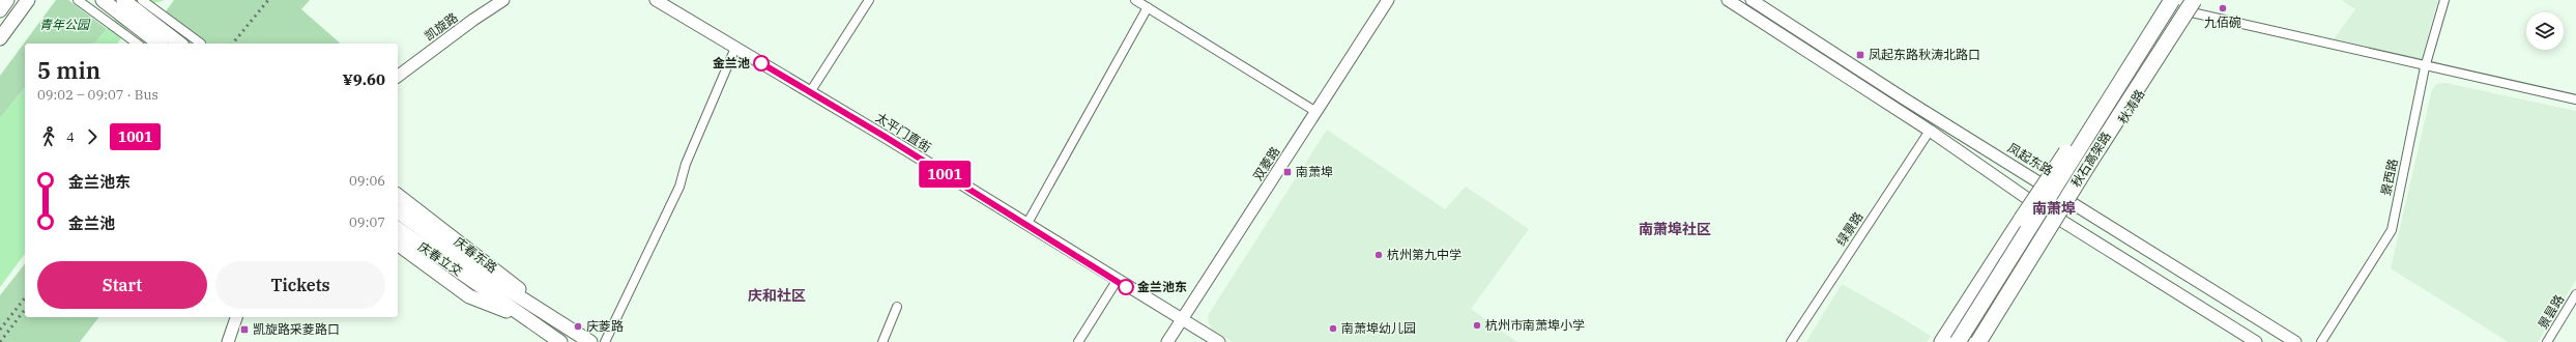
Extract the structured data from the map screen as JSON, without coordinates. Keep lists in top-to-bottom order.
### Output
{
  "streets": {
    "highway": ["秋石高架路"],
    "main road": [
      "凯旋路",
      "秋涛路",
      "太平门直街",
      "凤起东路",
      "双菱路",
      "庆春东路",
      "庆春立交"
    ],
    "street": ["景西路", "绿景路", "景昙路"]
  },
  "crossings": [
    ["秋涛路", "凤起东路"],
    ["秋涛路", "秋石高架路"],
    ["太平门直街", "双菱路"],
    ["庆春东路", "庆春立交"]
  ],
  "districts": ["南萧埠", "南萧埠社区", "庆和社区"],
  "parks": ["青年公园"],
  "places": {
    "other": [
      "九佰碗",
      "金兰池",
      "杭州第九中学",
      "金兰池东",
      "杭州市南萧埠小学",
      "庆菱路",
      "南萧埠幼儿园"
    ],
    "transit": ["凤起东路秋涛北路口", "南萧埠", "凯旋路采菱路口"]
  },
  "lines": ["bus line 1001"],
  "page": {
    "on_map": "1001",
    "heading": ["5 min", "09:02 – 09:07 · Bus", "¥9.60"],
    "legs": ["4", "1001"],
    "list": [
      {
        "name": "金兰池东",
        "value": "09:06"
      },
      {
        "name": "金兰池",
        "value": "09:07"
      }
    ],
    "buttons": ["Start", "Tickets"]
  }
}
